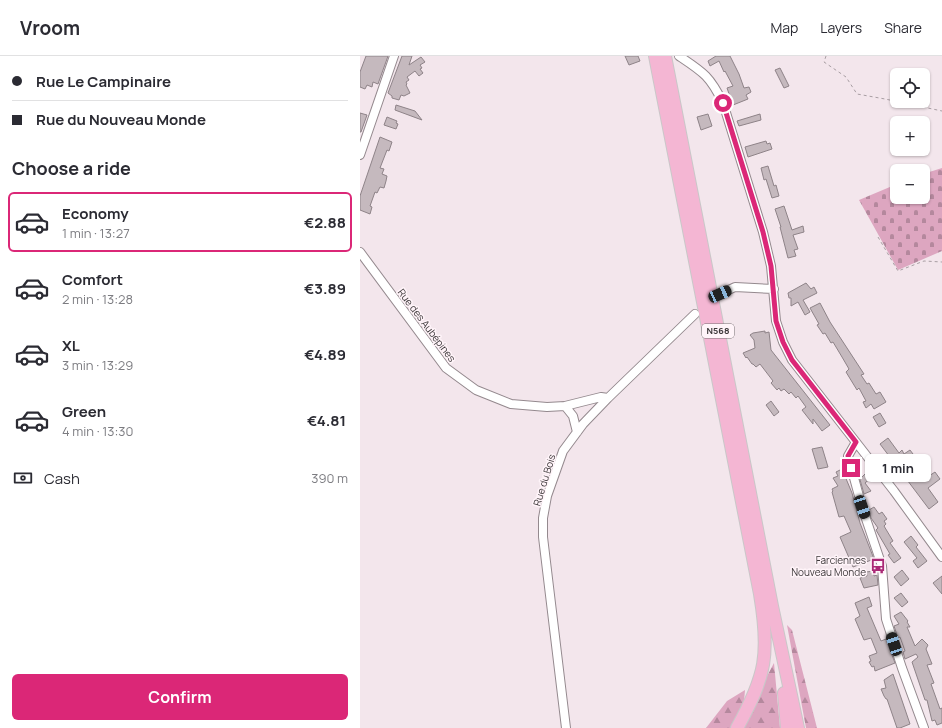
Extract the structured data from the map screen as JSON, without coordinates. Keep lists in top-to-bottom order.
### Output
{
  "streets": {
    "highway": ["N568"],
    "street": ["Rue des Aubépines", "Rue du Bois"]
  },
  "crossings": [
    ["Rue des Aubépines", "Rue du Bois"]
  ],
  "places": {
    "bus stop": ["Farciennes Nouveau Monde"]
  },
  "page": {
    "header": "Vroom",
    "nav": ["Map", "Layers", "Share"],
    "banner": ["Rue Le Campinaire", "Rue du Nouveau Monde"],
    "map_buttons": ["+", "−"],
    "heading": "Choose a ride",
    "list": [
      {
        "name": "Economy",
        "note": "1 min · 13:27",
        "value": "€2.88"
      },
      {
        "name": "Comfort",
        "note": "2 min · 13:28",
        "value": "€3.89"
      },
      {
        "name": "XL",
        "note": "3 min · 13:29",
        "value": "€4.89"
      },
      {
        "name": "Green",
        "note": "4 min · 13:30",
        "value": "€4.81"
      }
    ],
    "bubble": "1 min",
    "pay": ["Cash", "390 m"],
    "buttons": "Confirm"
  }
}
